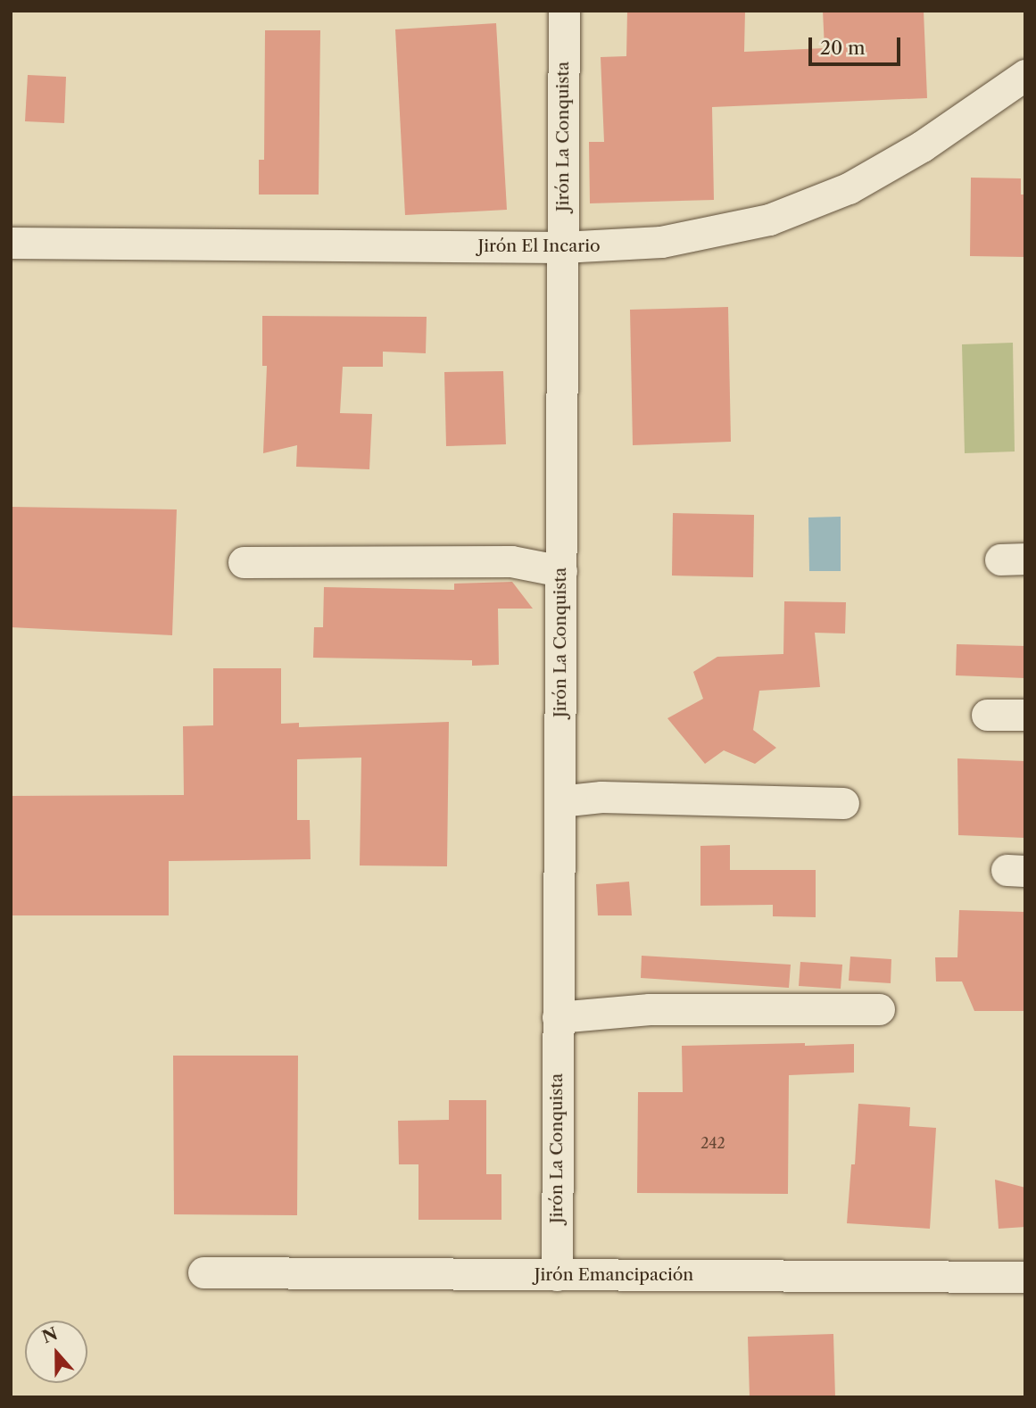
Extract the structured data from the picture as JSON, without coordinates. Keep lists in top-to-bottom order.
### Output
{
  "streets": {
    "street": ["Jirón La Conquista", "Jirón El Incario", "Jirón Emancipación"]
  },
  "crossings": [
    ["Jirón La Conquista", "Jirón El Incario"],
    ["Jirón La Conquista", "Jirón Emancipación"]
  ],
  "house_numbers": ["242"],
  "scale_bar": "20 m",
  "north": "top"
}
